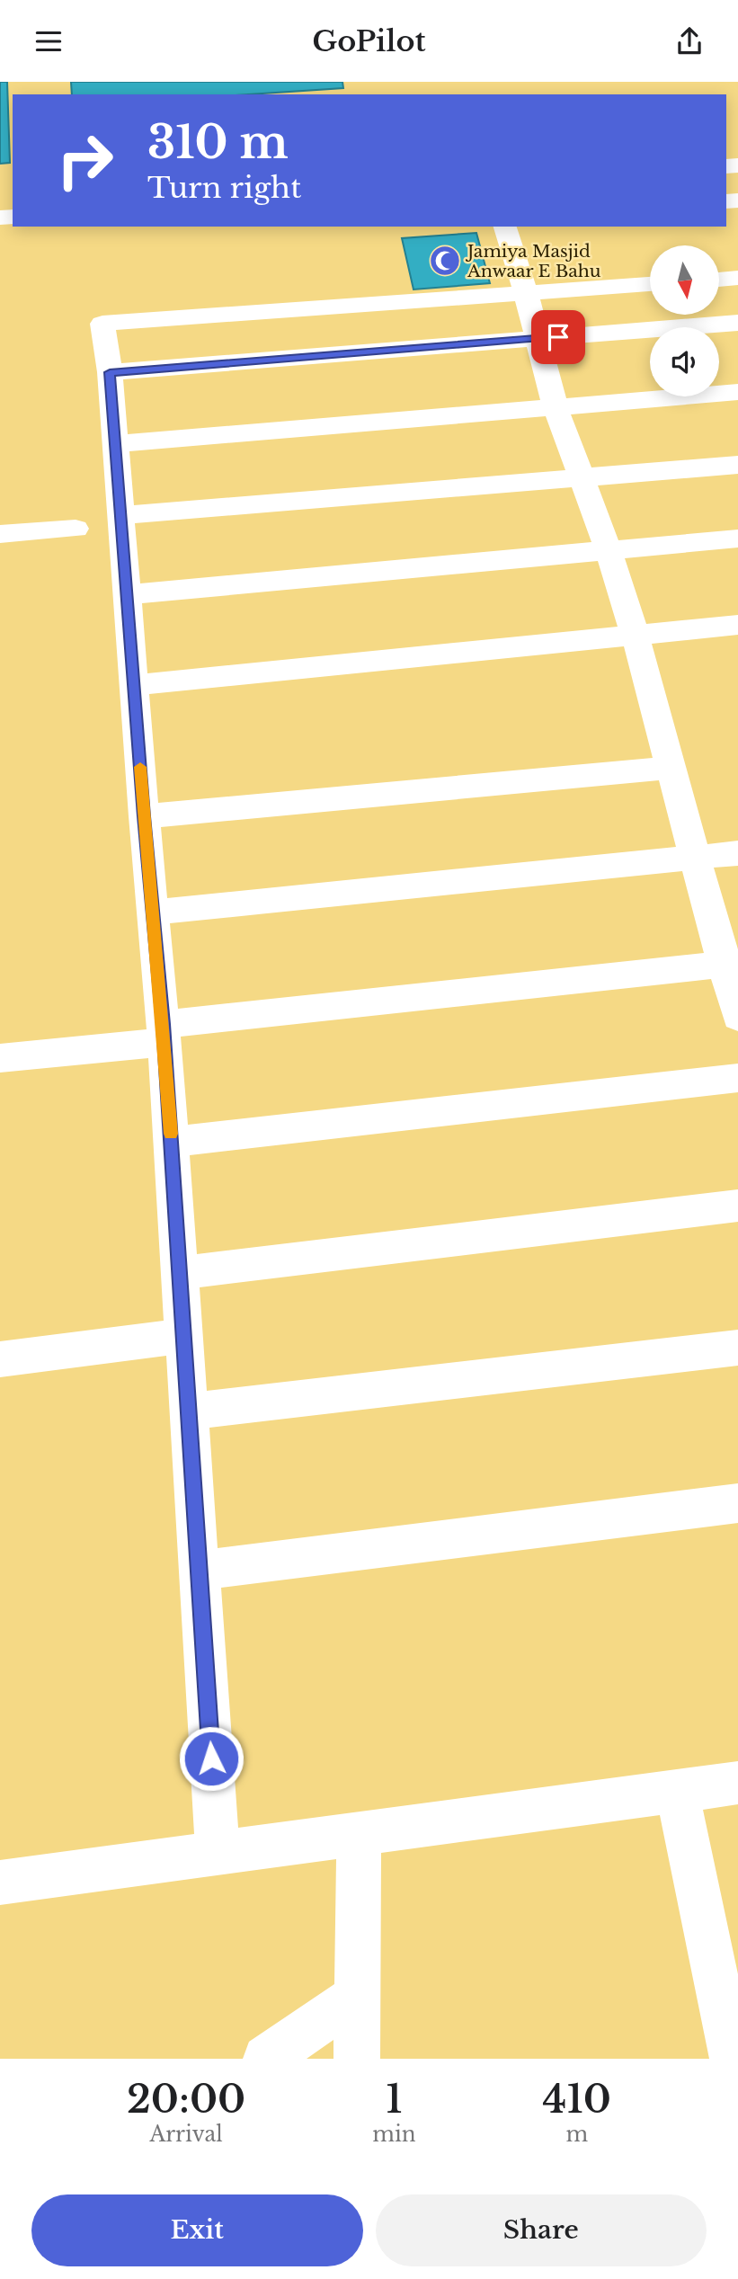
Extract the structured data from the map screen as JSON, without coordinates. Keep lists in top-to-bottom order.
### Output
{
  "places": {
    "mosque": ["Jamiya Masjid Anwaar E Bahu"]
  },
  "north": "bottom",
  "page": {
    "header": "GoPilot",
    "turn": ["310 m", "Turn right"],
    "eta": [
      "20:00",
      "Arrival",
      "1",
      "min",
      "410",
      "m"
    ],
    "buttons": ["Exit", "Share"]
  }
}
